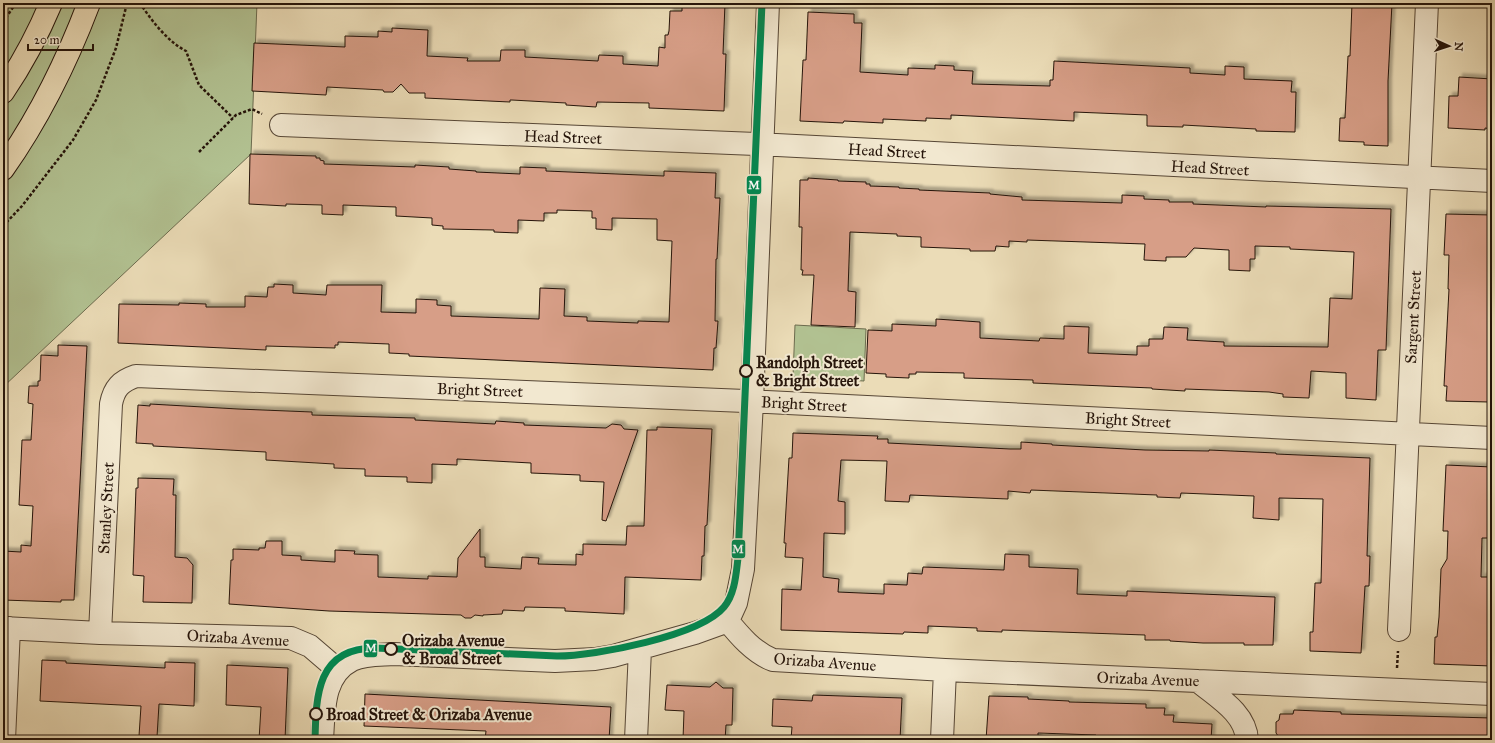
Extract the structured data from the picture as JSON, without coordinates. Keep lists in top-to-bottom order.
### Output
{
  "streets": {
    "street": [
      "Head Street",
      "Sargent Street",
      "Bright Street",
      "Stanley Street",
      "Orizaba Avenue"
    ]
  },
  "crossings": [
    ["Head Street", "Sargent Street"],
    ["Sargent Street", "Bright Street"],
    ["Bright Street", "Stanley Street"],
    ["Stanley Street", "Orizaba Avenue"]
  ],
  "places": ["Randolph Street & Bright Street", "Orizaba Avenue & Broad Street", "Broad Street & Orizaba Avenue"],
  "lines": ["transit line M"],
  "scale_bar": "20 m",
  "north": "right"
}
